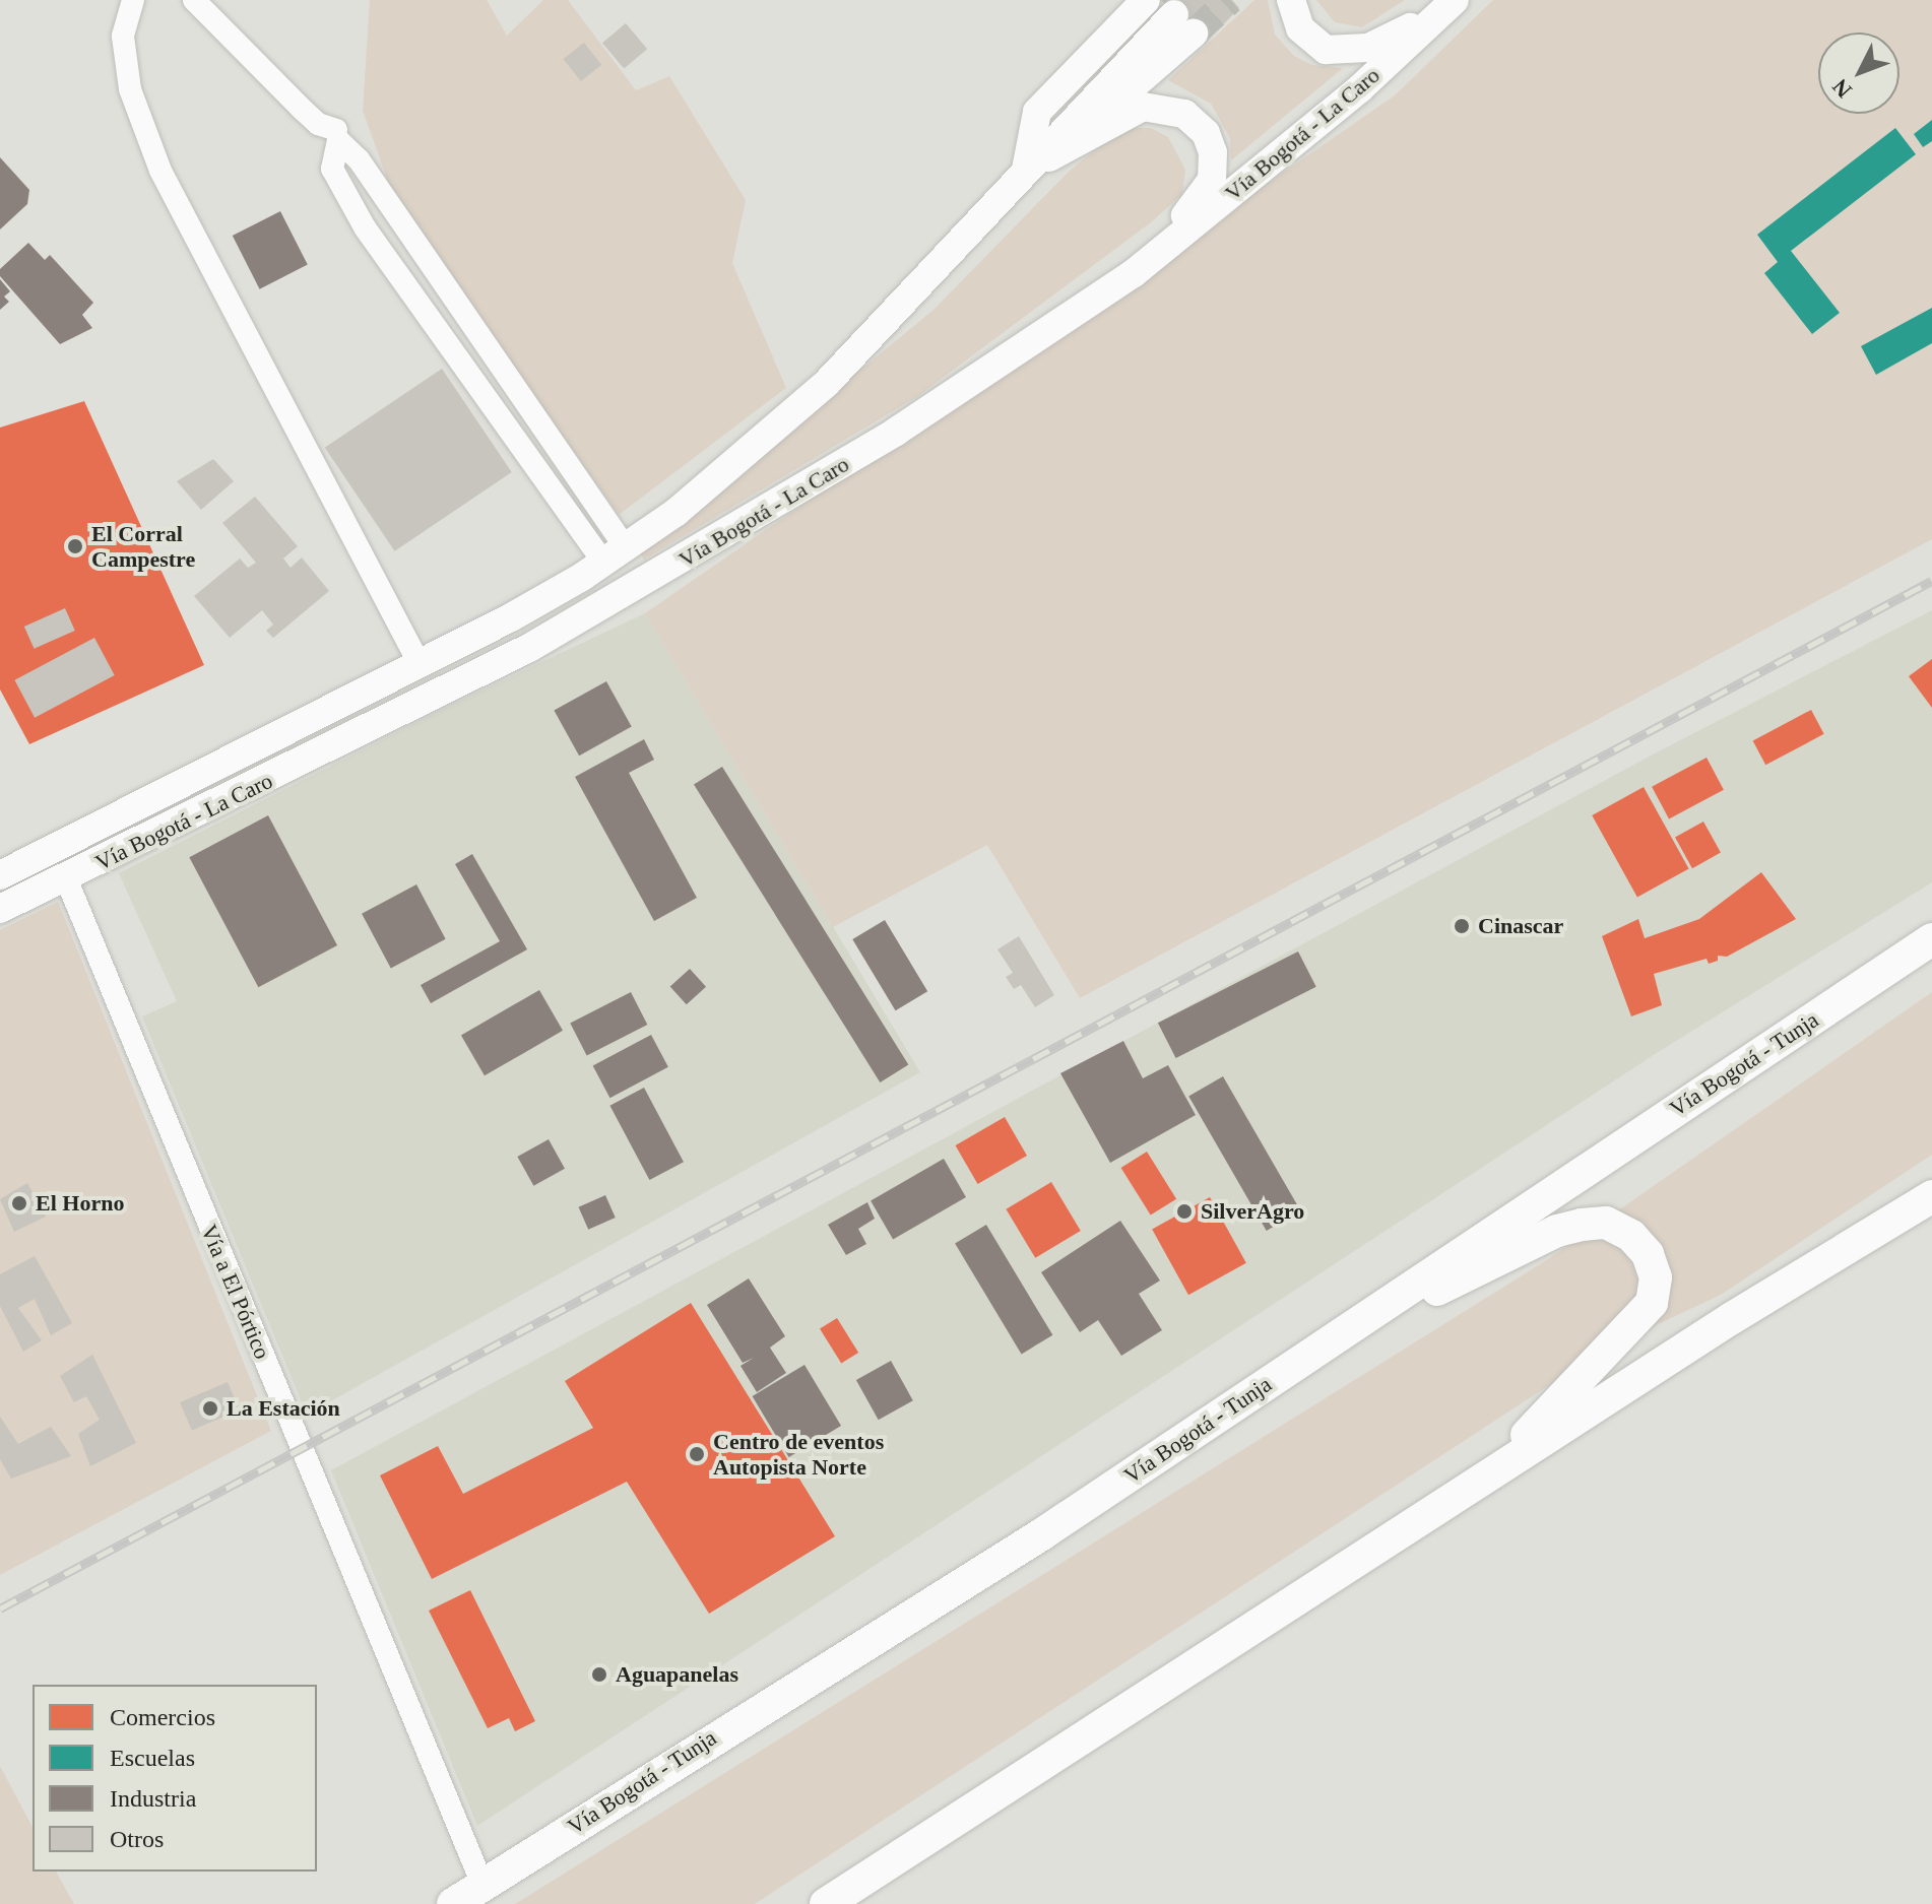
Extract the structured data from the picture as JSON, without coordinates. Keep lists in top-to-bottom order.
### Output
{
  "streets": {
    "highway": ["Vía Bogotá - Tunja"],
    "main road": ["Vía Bogotá - La Caro"],
    "street": ["Vía a El Pórtico"]
  },
  "crossings": [
    ["Vía Bogotá - La Caro", "Vía a El Pórtico"],
    ["Vía Bogotá - Tunja", "Vía a El Pórtico"]
  ],
  "places": [
    "El Corral Campestre",
    "Cinascar",
    "El Horno",
    "SilverAgro",
    "La Estación",
    "Centro de eventos Autopista Norte",
    "Aguapanelas"
  ],
  "legend": [
    "Comercios",
    "Escuelas",
    "Industria",
    "Otros"
  ],
  "north": "bottom left"
}
